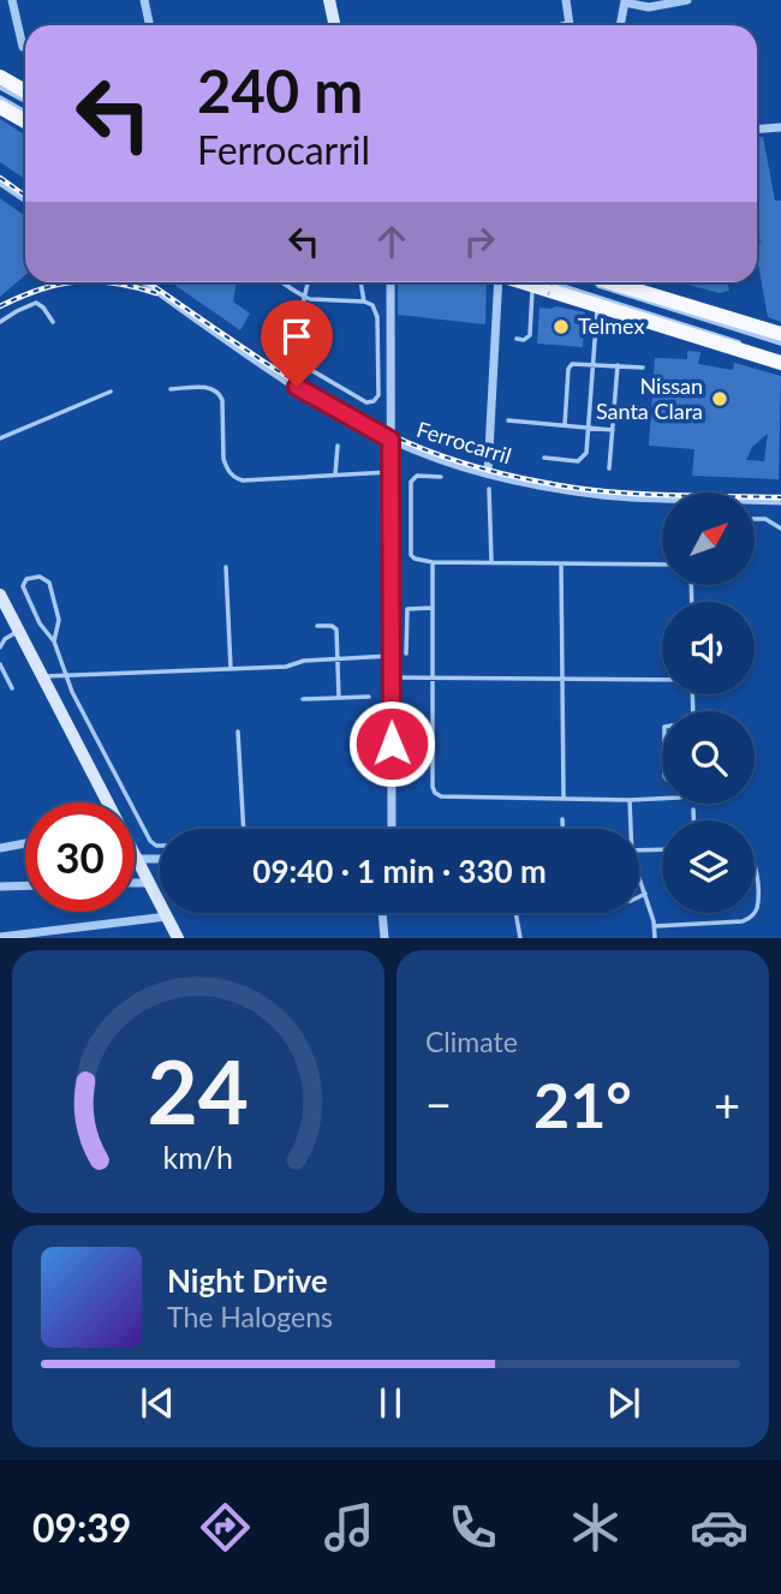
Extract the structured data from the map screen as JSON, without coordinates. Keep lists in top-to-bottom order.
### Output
{
  "streets": {
    "street": ["Ferrocarril"]
  },
  "places": ["Telmex", "Nissan Santa Clara"],
  "north": "top right",
  "page": {
    "turn": ["240 m", "Ferrocarril"],
    "limit": "30",
    "trip": "09:40 · 1 min · 330 m",
    "tile": "Climate",
    "heat": ["−", "21°", "+"],
    "song": ["Night Drive", "The Halogens"],
    "tabs": "09:39",
    "gauge": ["24", "km/h"]
  }
}
